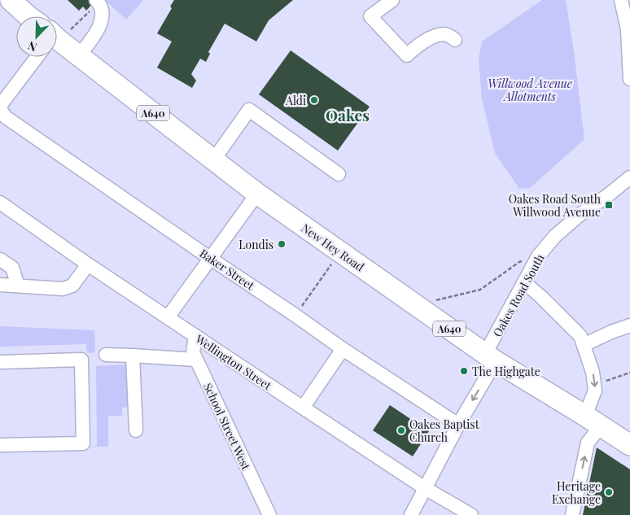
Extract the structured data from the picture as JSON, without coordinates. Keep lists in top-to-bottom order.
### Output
{
  "streets": {
    "highway": ["A640", "New Hey Road"],
    "street": [
      "Baker Street",
      "Oakes Road South",
      "Wellington Street",
      "School Street West"
    ]
  },
  "crossings": [
    ["New Hey Road", "Oakes Road South"],
    ["Baker Street", "Oakes Road South"],
    ["Oakes Road South", "Wellington Street"],
    ["Wellington Street", "School Street West"]
  ],
  "districts": ["Oakes"],
  "parks": ["Willwood Avenue Allotments"],
  "places": {
    "other": [
      "Aldi",
      "Londis",
      "The Highgate",
      "Oakes Baptist Church",
      "Heritage Exchange"
    ],
    "transit": ["Oakes Road South Willwood Avenue"]
  },
  "north": "bottom left"
}
